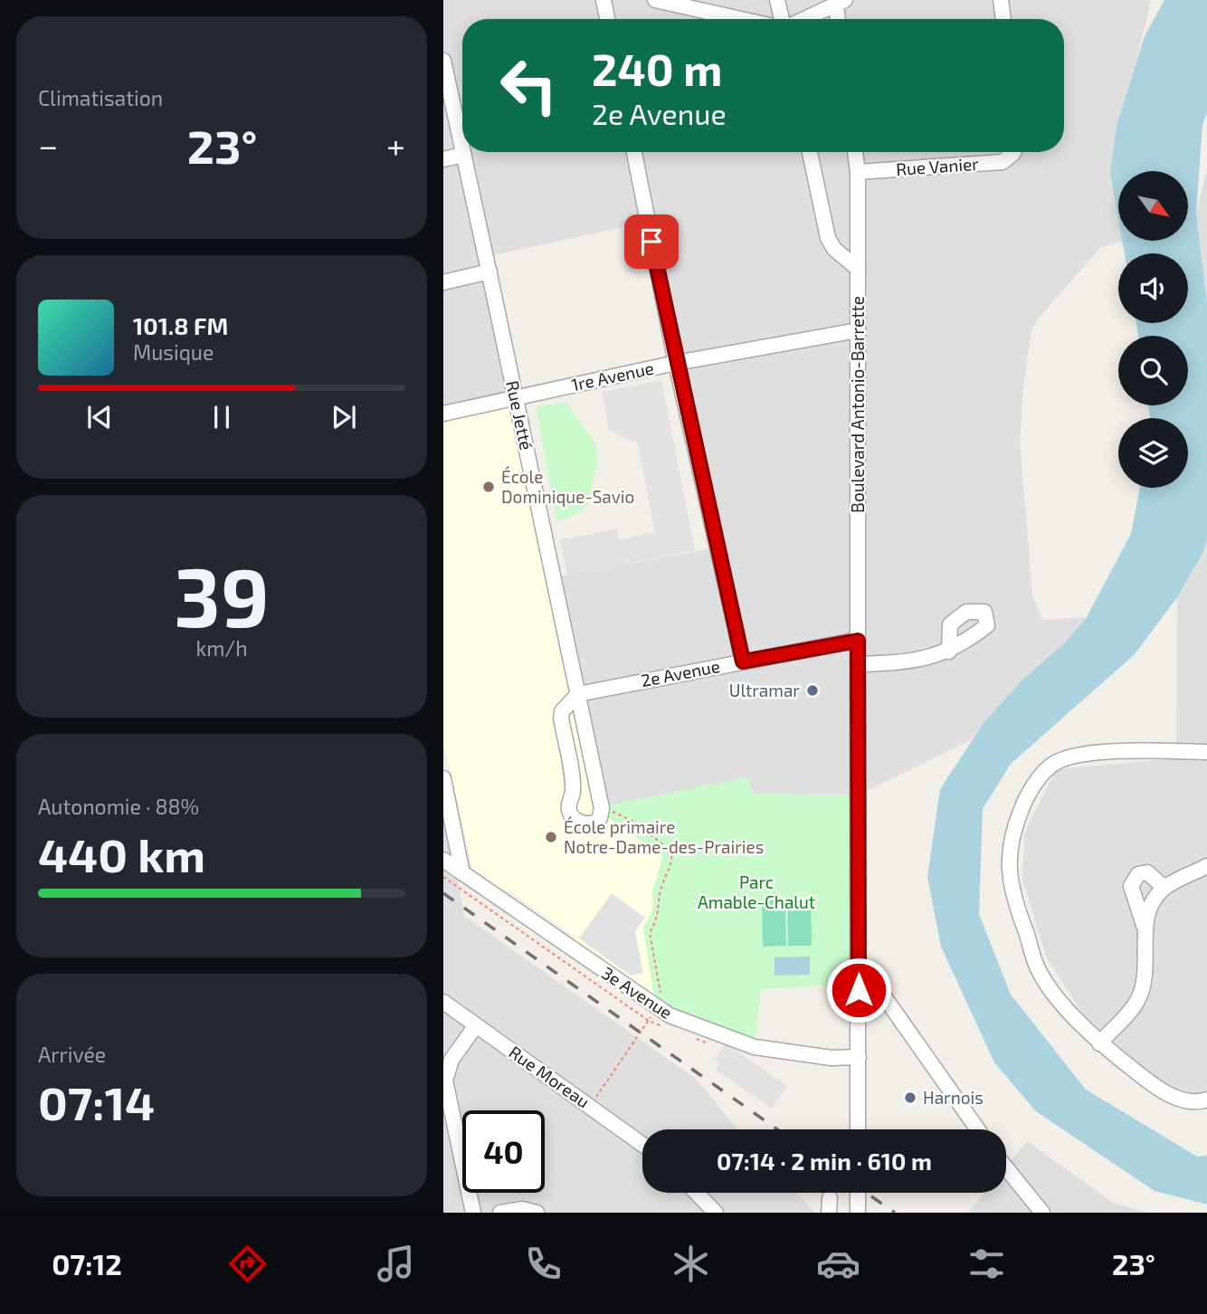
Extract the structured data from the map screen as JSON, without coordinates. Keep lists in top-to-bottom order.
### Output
{
  "streets": {
    "street": [
      "Rue Vanier",
      "1re Avenue",
      "Boulevard Antonio-Barrette",
      "Rue Jetté",
      "2e Avenue",
      "3e Avenue",
      "Rue Moreau"
    ]
  },
  "crossings": [
    ["Rue Vanier", "Boulevard Antonio-Barrette"],
    ["1re Avenue", "Boulevard Antonio-Barrette"],
    ["1re Avenue", "Rue Jetté"],
    ["Boulevard Antonio-Barrette", "2e Avenue"],
    ["Boulevard Antonio-Barrette", "3e Avenue"],
    ["Rue Jetté", "2e Avenue"],
    ["3e Avenue", "Rue Moreau"]
  ],
  "parks": ["Parc Amable-Chalut"],
  "places": [
    "École Dominique-Savio",
    "Ultramar",
    "École primaire Notre-Dame-des-Prairies",
    "Harnois"
  ],
  "north": "bottom right",
  "page": {
    "tile": [
      "Climatisation",
      ["39", "km/h"],
      ["Autonomie · 88%", "440 km"],
      ["Arrivée", "07:14"]
    ],
    "turn": ["240 m", "2e Avenue"],
    "heat": ["−", "23°", "+"],
    "song": ["101.8 FM", "Musique"],
    "limit": "40",
    "trip": "07:14 · 2 min · 610 m",
    "tabs": ["07:12", "23°"]
  }
}
